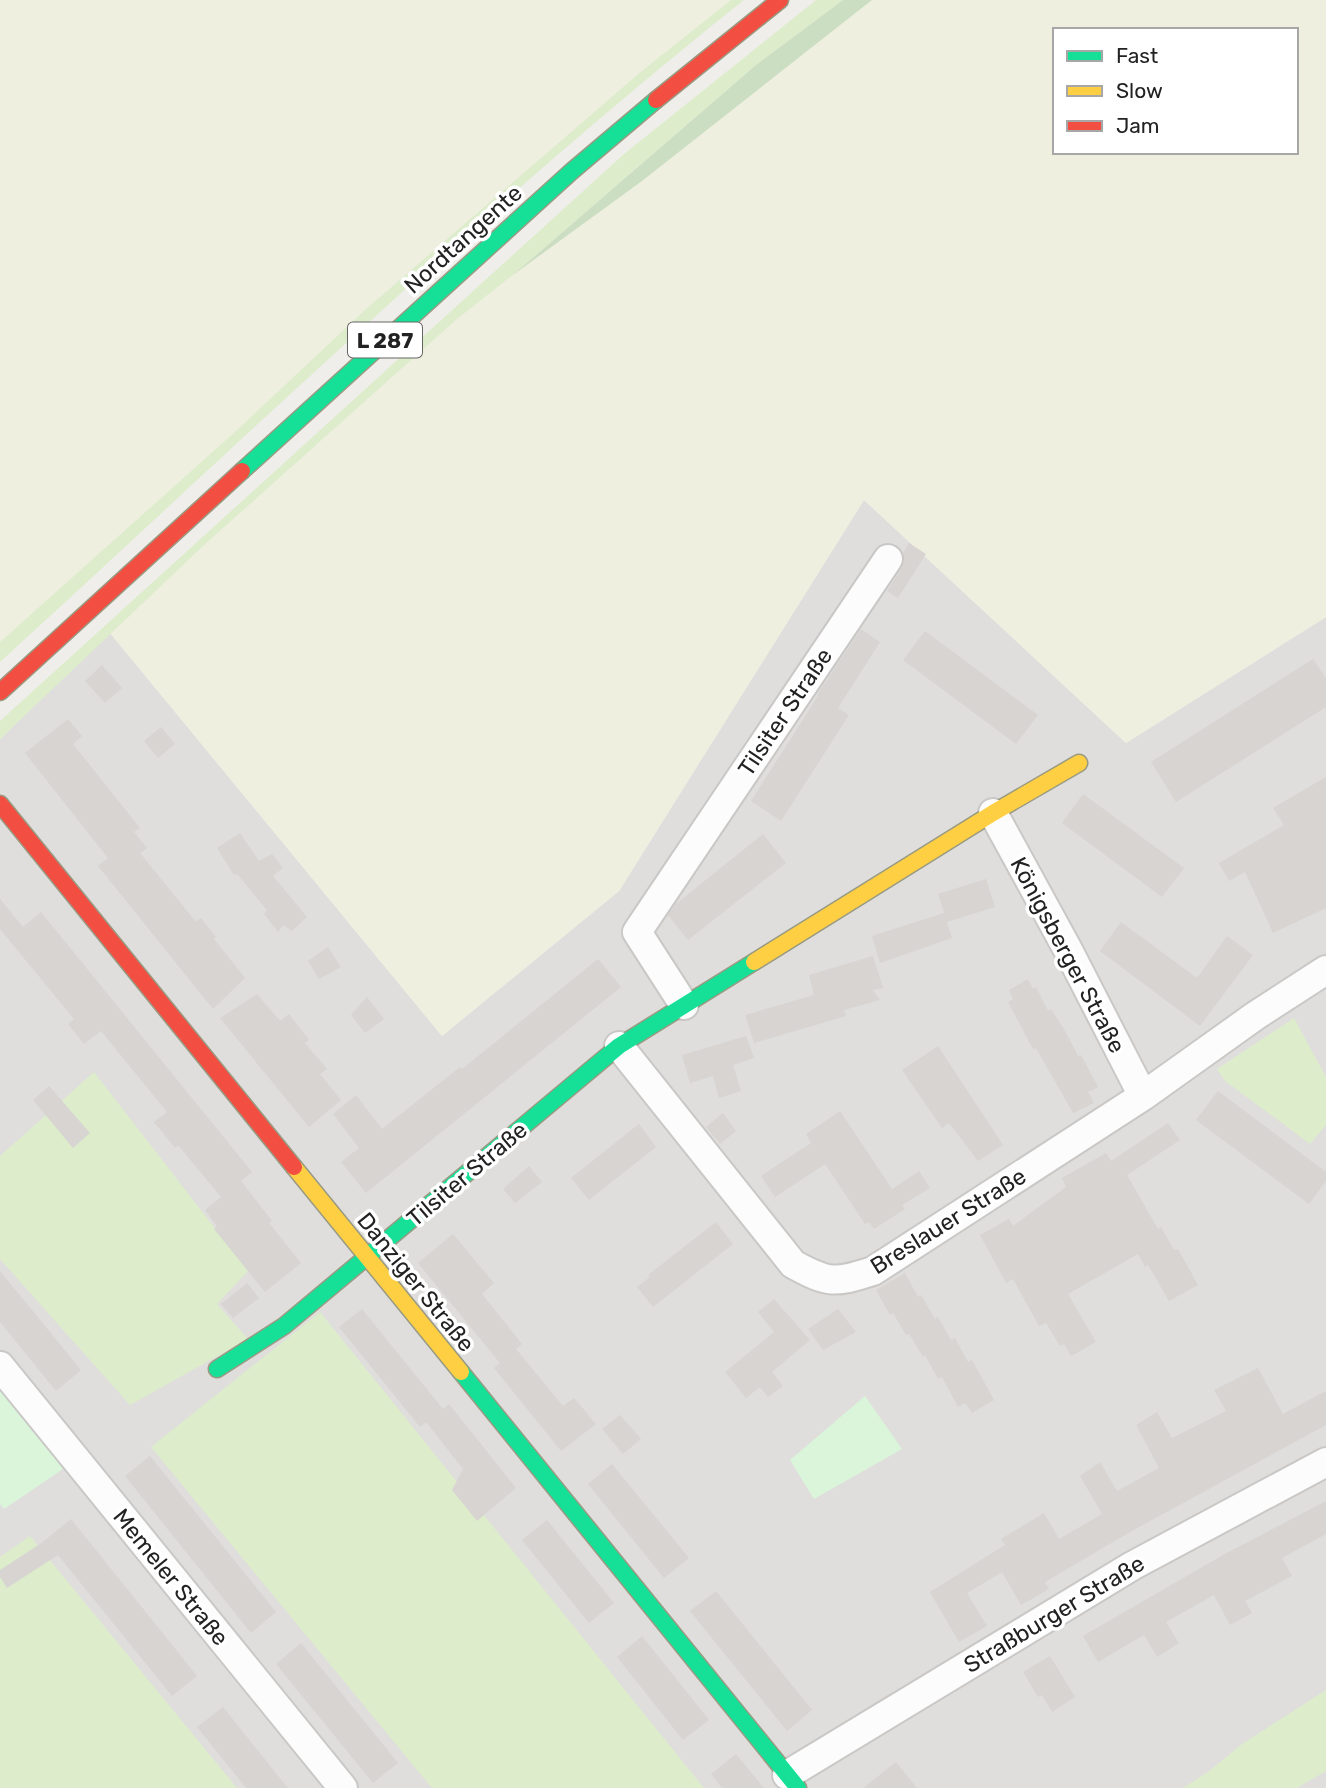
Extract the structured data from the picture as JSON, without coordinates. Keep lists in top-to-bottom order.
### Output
{
  "streets": {
    "street": [
      "Nordtangente",
      "L 287",
      "Tilsiter Straße",
      "Königsberger Straße",
      "Breslauer Straße",
      "Danziger Straße",
      "Memeler Straße",
      "Straßburger Straße"
    ]
  },
  "crossings": [
    ["Tilsiter Straße", "Königsberger Straße"],
    ["Tilsiter Straße", "Breslauer Straße"],
    ["Tilsiter Straße", "Danziger Straße"],
    ["Königsberger Straße", "Breslauer Straße"],
    ["Danziger Straße", "Straßburger Straße"]
  ],
  "legend": ["Fast", "Slow", "Jam"]
}
